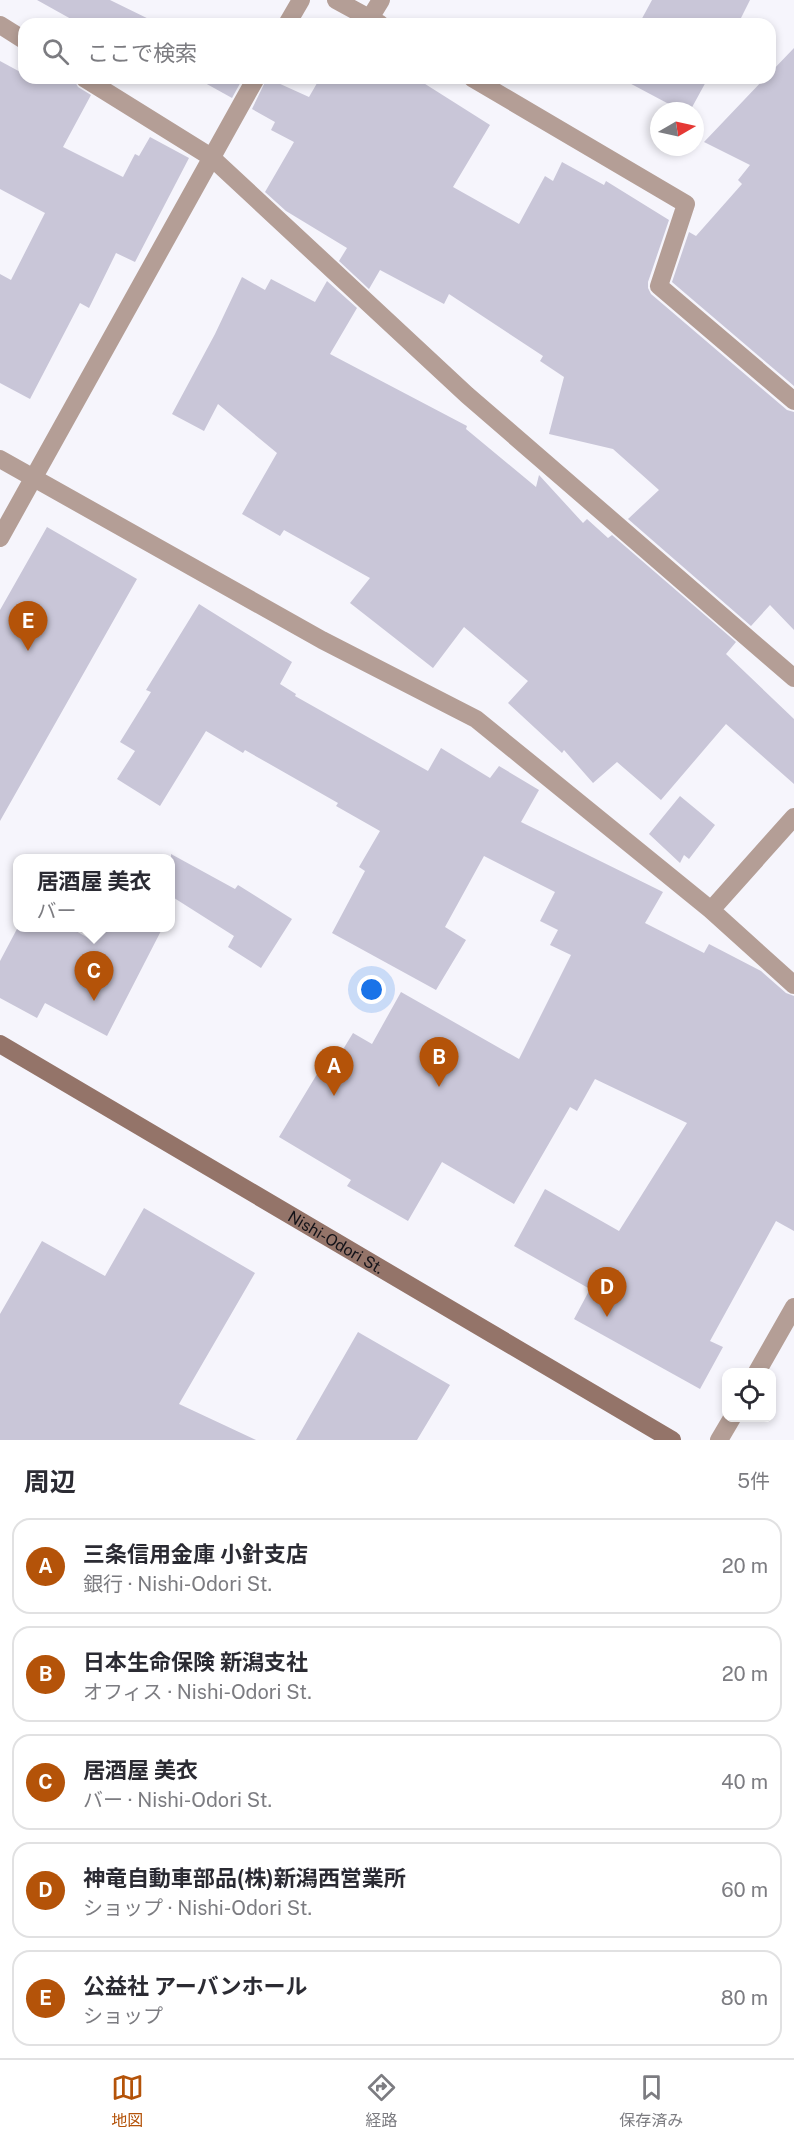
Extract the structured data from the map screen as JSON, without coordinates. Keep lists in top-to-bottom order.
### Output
{
  "streets": {
    "street": ["Nishi-Odori St."]
  },
  "north": "right",
  "page": {
    "search": "ここで検索",
    "pins": [
      "E",
      "C",
      "B",
      "A",
      "D"
    ],
    "popup": ["居酒屋 美衣", "バー"],
    "heading": ["周辺", "5件"],
    "list": [
      {
        "mark": "A",
        "name": "三条信用金庫 小針支店",
        "note": "銀行 · Nishi-Odori St.",
        "value": "20 m"
      },
      {
        "mark": "B",
        "name": "日本生命保険 新潟支社",
        "note": "オフィス · Nishi-Odori St.",
        "value": "20 m"
      },
      {
        "mark": "C",
        "name": "居酒屋 美衣",
        "note": "バー · Nishi-Odori St.",
        "value": "40 m"
      },
      {
        "mark": "D",
        "name": "神竜自動車部品(株)新潟西営業所",
        "note": "ショップ · Nishi-Odori St.",
        "value": "60 m"
      },
      {
        "mark": "E",
        "name": "公益社 アーバンホール",
        "note": "ショップ",
        "value": "80 m"
      }
    ],
    "nav": ["地図", "経路", "保存済み"]
  }
}
